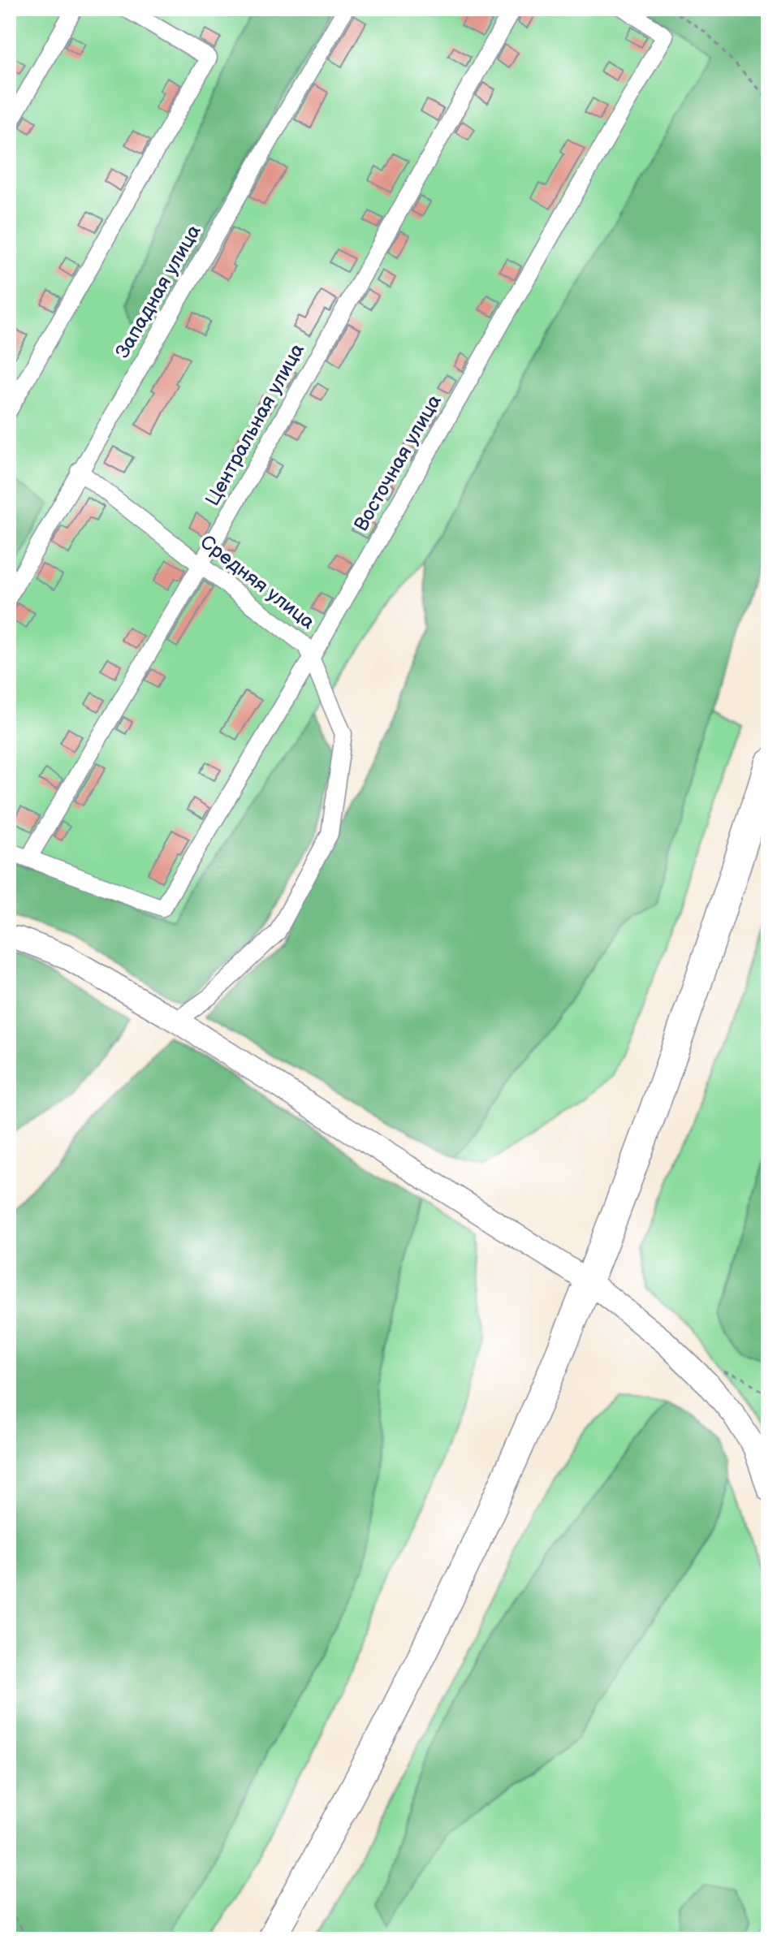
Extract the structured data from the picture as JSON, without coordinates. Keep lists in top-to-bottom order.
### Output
{
  "streets": {
    "street": [
      "Западная улица",
      "Центральная улица",
      "Восточная улица",
      "Средняя улица"
    ]
  },
  "crossings": [
    ["Западная улица", "Средняя улица"],
    ["Центральная улица", "Восточная улица"],
    ["Центральная улица", "Средняя улица"],
    ["Восточная улица", "Средняя улица"]
  ]
}
